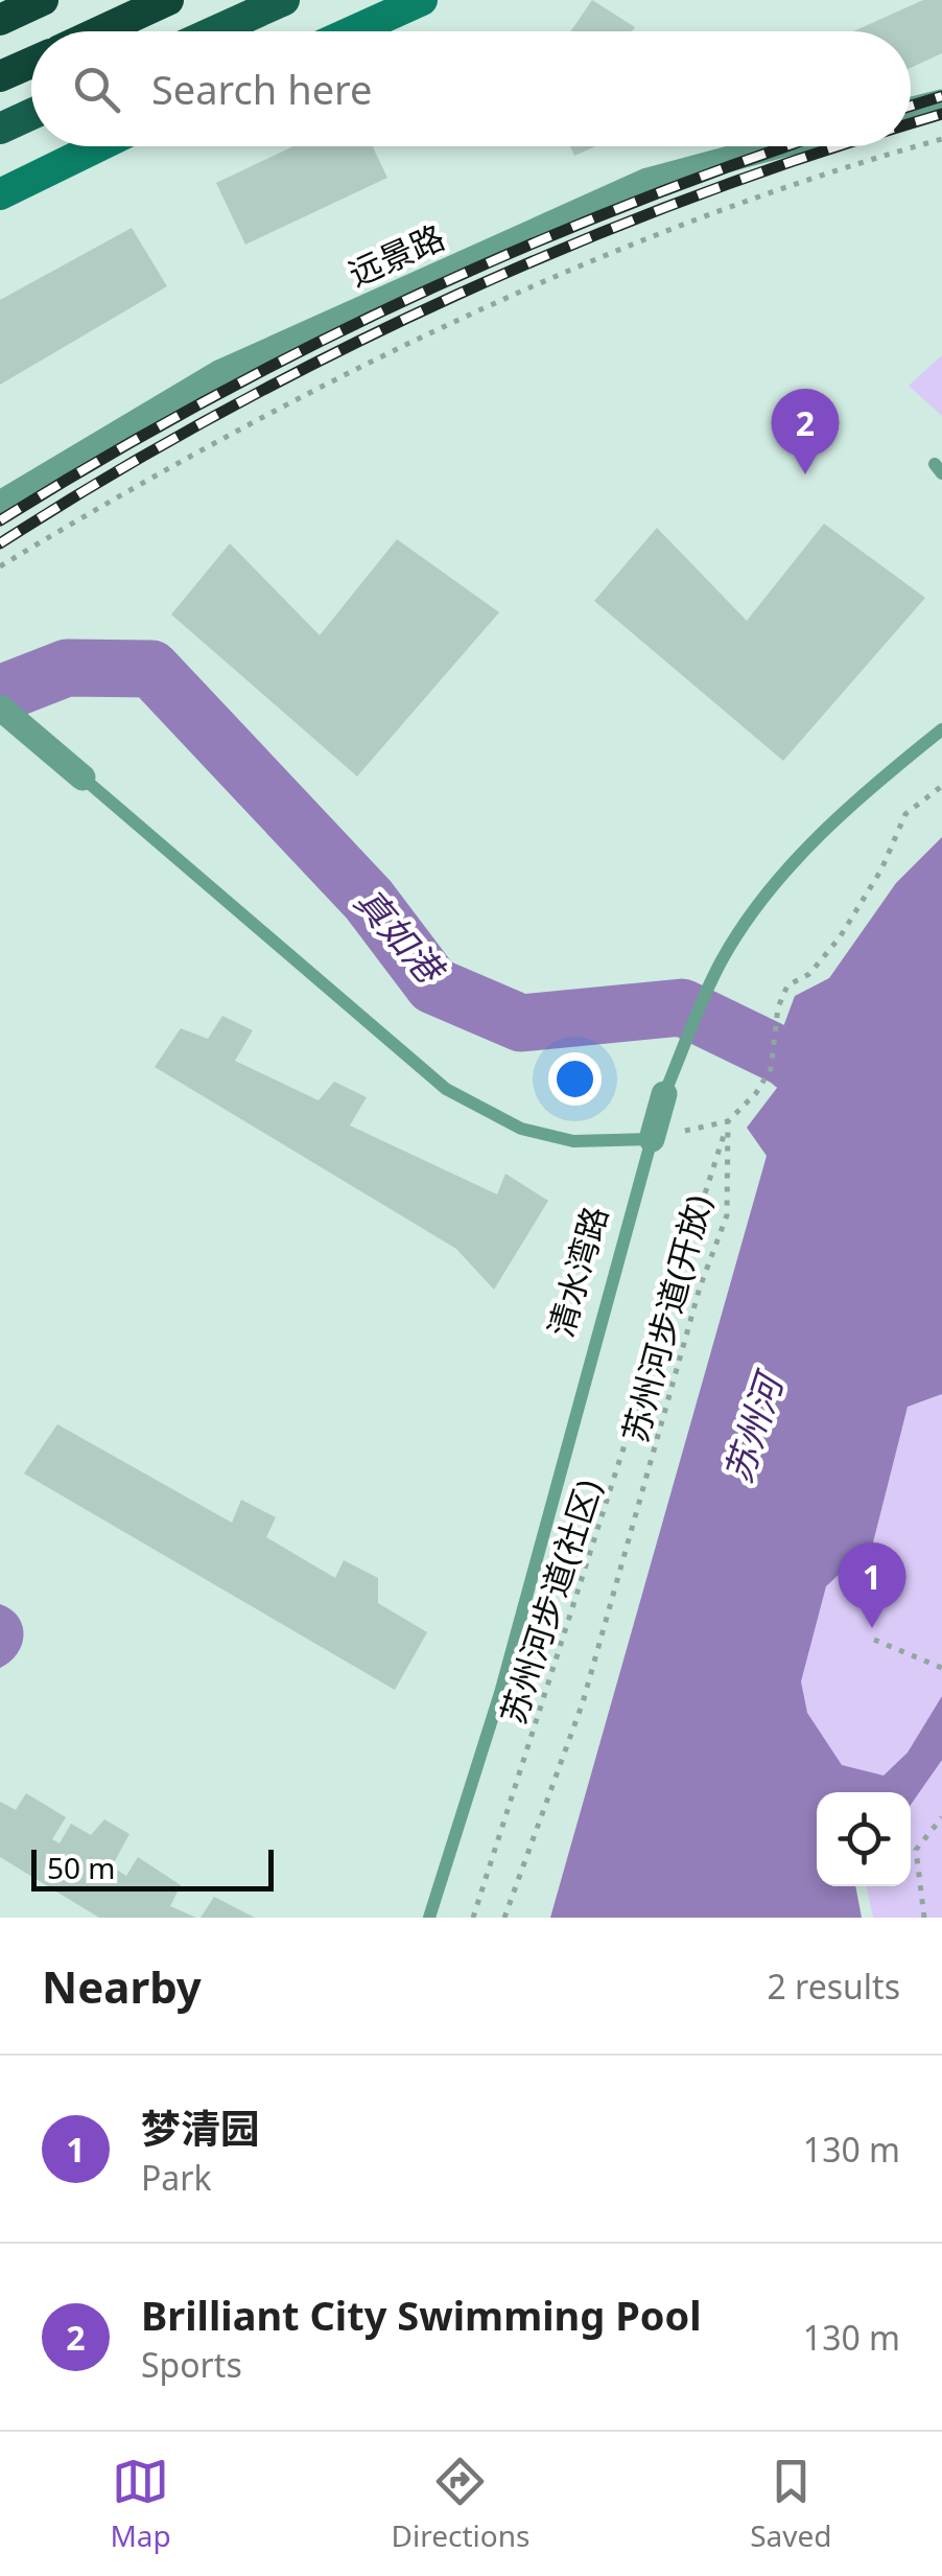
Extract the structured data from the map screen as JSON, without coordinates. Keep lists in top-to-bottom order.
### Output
{
  "streets": {
    "street": ["远景路", "清水湾路"],
    "path": ["苏州河步道(开放)", "苏州河步道(社区)"]
  },
  "crossings": [
    ["苏州河步道(开放)", "苏州河步道(社区)"]
  ],
  "water": ["真如港", "苏州河"],
  "scale_bar": "50 m",
  "page": {
    "search": "Search here",
    "pins": ["2", "1"],
    "scale": "50 m",
    "heading": ["Nearby", "2 results"],
    "list": [
      {
        "mark": "1",
        "name": "梦清园",
        "note": "Park",
        "value": "130 m"
      },
      {
        "mark": "2",
        "name": "Brilliant City Swimming Pool",
        "note": "Sports",
        "value": "130 m"
      }
    ],
    "nav": ["Map", "Directions", "Saved"]
  }
}
